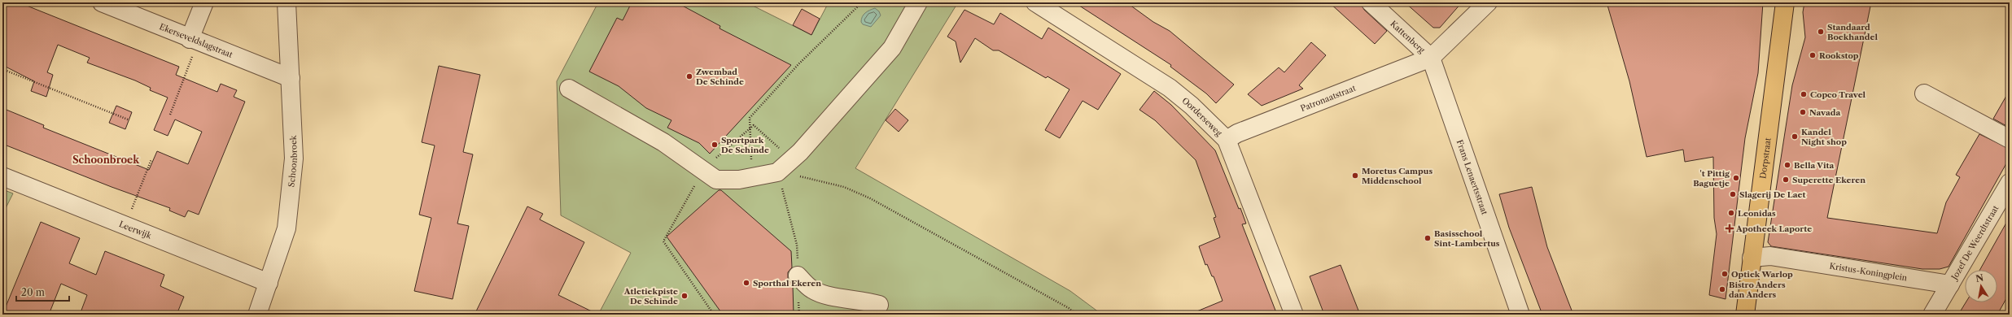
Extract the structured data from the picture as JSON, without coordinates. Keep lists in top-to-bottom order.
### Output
{
  "streets": {
    "main road": ["Dorpstraat"],
    "street": [
      "Kattenberg",
      "Ekerseveldslagstraat",
      "Patronaatstraat",
      "Oorderseweg",
      "Schoonbroek",
      "Frans Lenaertsstraat",
      "Leerwijk",
      "Jozef De Weerdtstraat",
      "Kristus-Koningplein"
    ]
  },
  "crossings": [
    ["Kattenberg", "Patronaatstraat"],
    ["Kattenberg", "Frans Lenaertsstraat"],
    ["Ekerseveldslagstraat", "Schoonbroek"],
    ["Patronaatstraat", "Oorderseweg"],
    ["Patronaatstraat", "Frans Lenaertsstraat"],
    ["Dorpstraat", "Kristus-Koningplein"],
    ["Schoonbroek", "Leerwijk"],
    ["Jozef De Weerdtstraat", "Kristus-Koningplein"]
  ],
  "districts": ["Schoonbroek"],
  "places": {
    "other": [
      "Standaard Boekhandel",
      "Rookstop",
      "Zwembad De Schinde",
      "Copco Travel",
      "Navada",
      "Kandel Night shop",
      "Sportpark De Schinde",
      "Bella Vita",
      "Moretus Campus Middenschool",
      "'t Pittig Baguetje",
      "Superette Ekeren",
      "Slagerij De Laet",
      "Leonidas",
      "Basisschool Sint-Lambertus",
      "Optiek Warlop",
      "Sporthal Ekeren",
      "Bistro Anders dan Anders",
      "Atletiekpiste De Schinde"
    ],
    "health": ["Apotheek Laporte"]
  },
  "scale_bar": "20 m",
  "north": "top"
}
